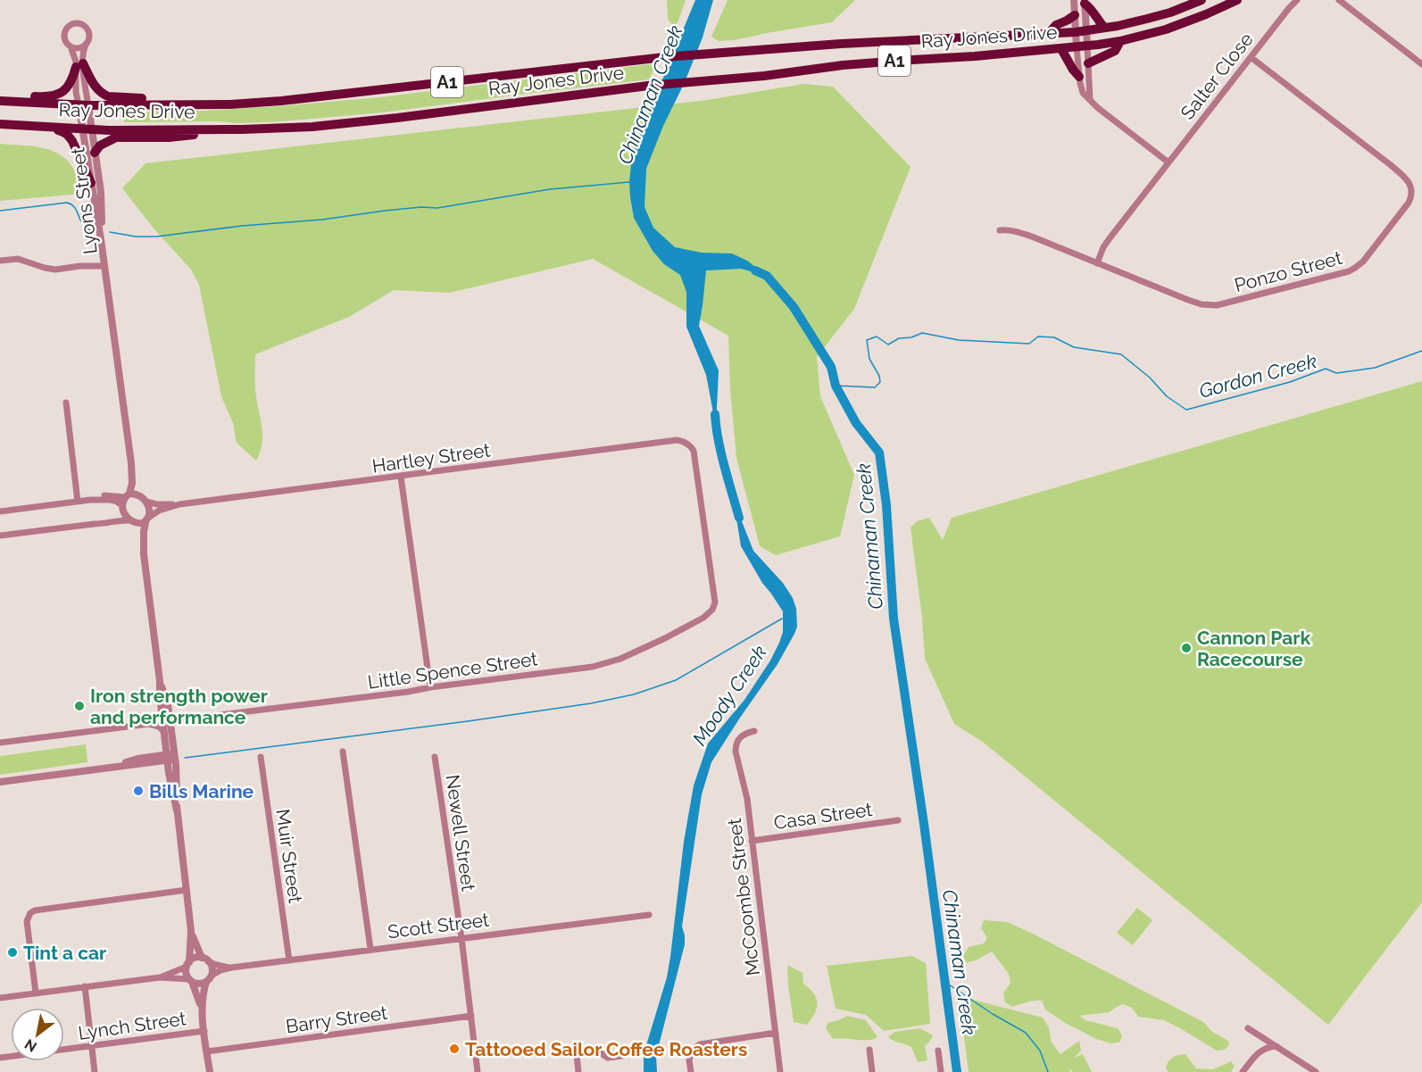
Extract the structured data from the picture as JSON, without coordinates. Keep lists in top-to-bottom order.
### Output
{
  "streets": {
    "highway": ["Ray Jones Drive", "A1"],
    "street": [
      "Salter Close",
      "Lyons Street",
      "Ponzo Street",
      "Hartley Street",
      "Little Spence Street",
      "Casa Street",
      "Newell Street",
      "Muir Street",
      "McCoombe Street",
      "Scott Street",
      "Barry Street",
      "Lynch Street"
    ]
  },
  "crossings": [
    ["Ray Jones Drive", "Lyons Street"],
    ["Salter Close", "Ponzo Street"],
    ["Lyons Street", "Hartley Street"],
    ["Hartley Street", "Little Spence Street"],
    ["Casa Street", "McCoombe Street"],
    ["Newell Street", "Scott Street"],
    ["Newell Street", "Barry Street"],
    ["Muir Street", "Scott Street"]
  ],
  "water": ["Chinaman Creek", "Gordon Creek", "Moody Creek"],
  "places": [
    "Cannon Park Racecourse",
    "Iron strength power and performance",
    "Bills Marine",
    "Tint a car",
    "Tattooed Sailor Coffee Roasters"
  ],
  "north": "bottom left"
}
